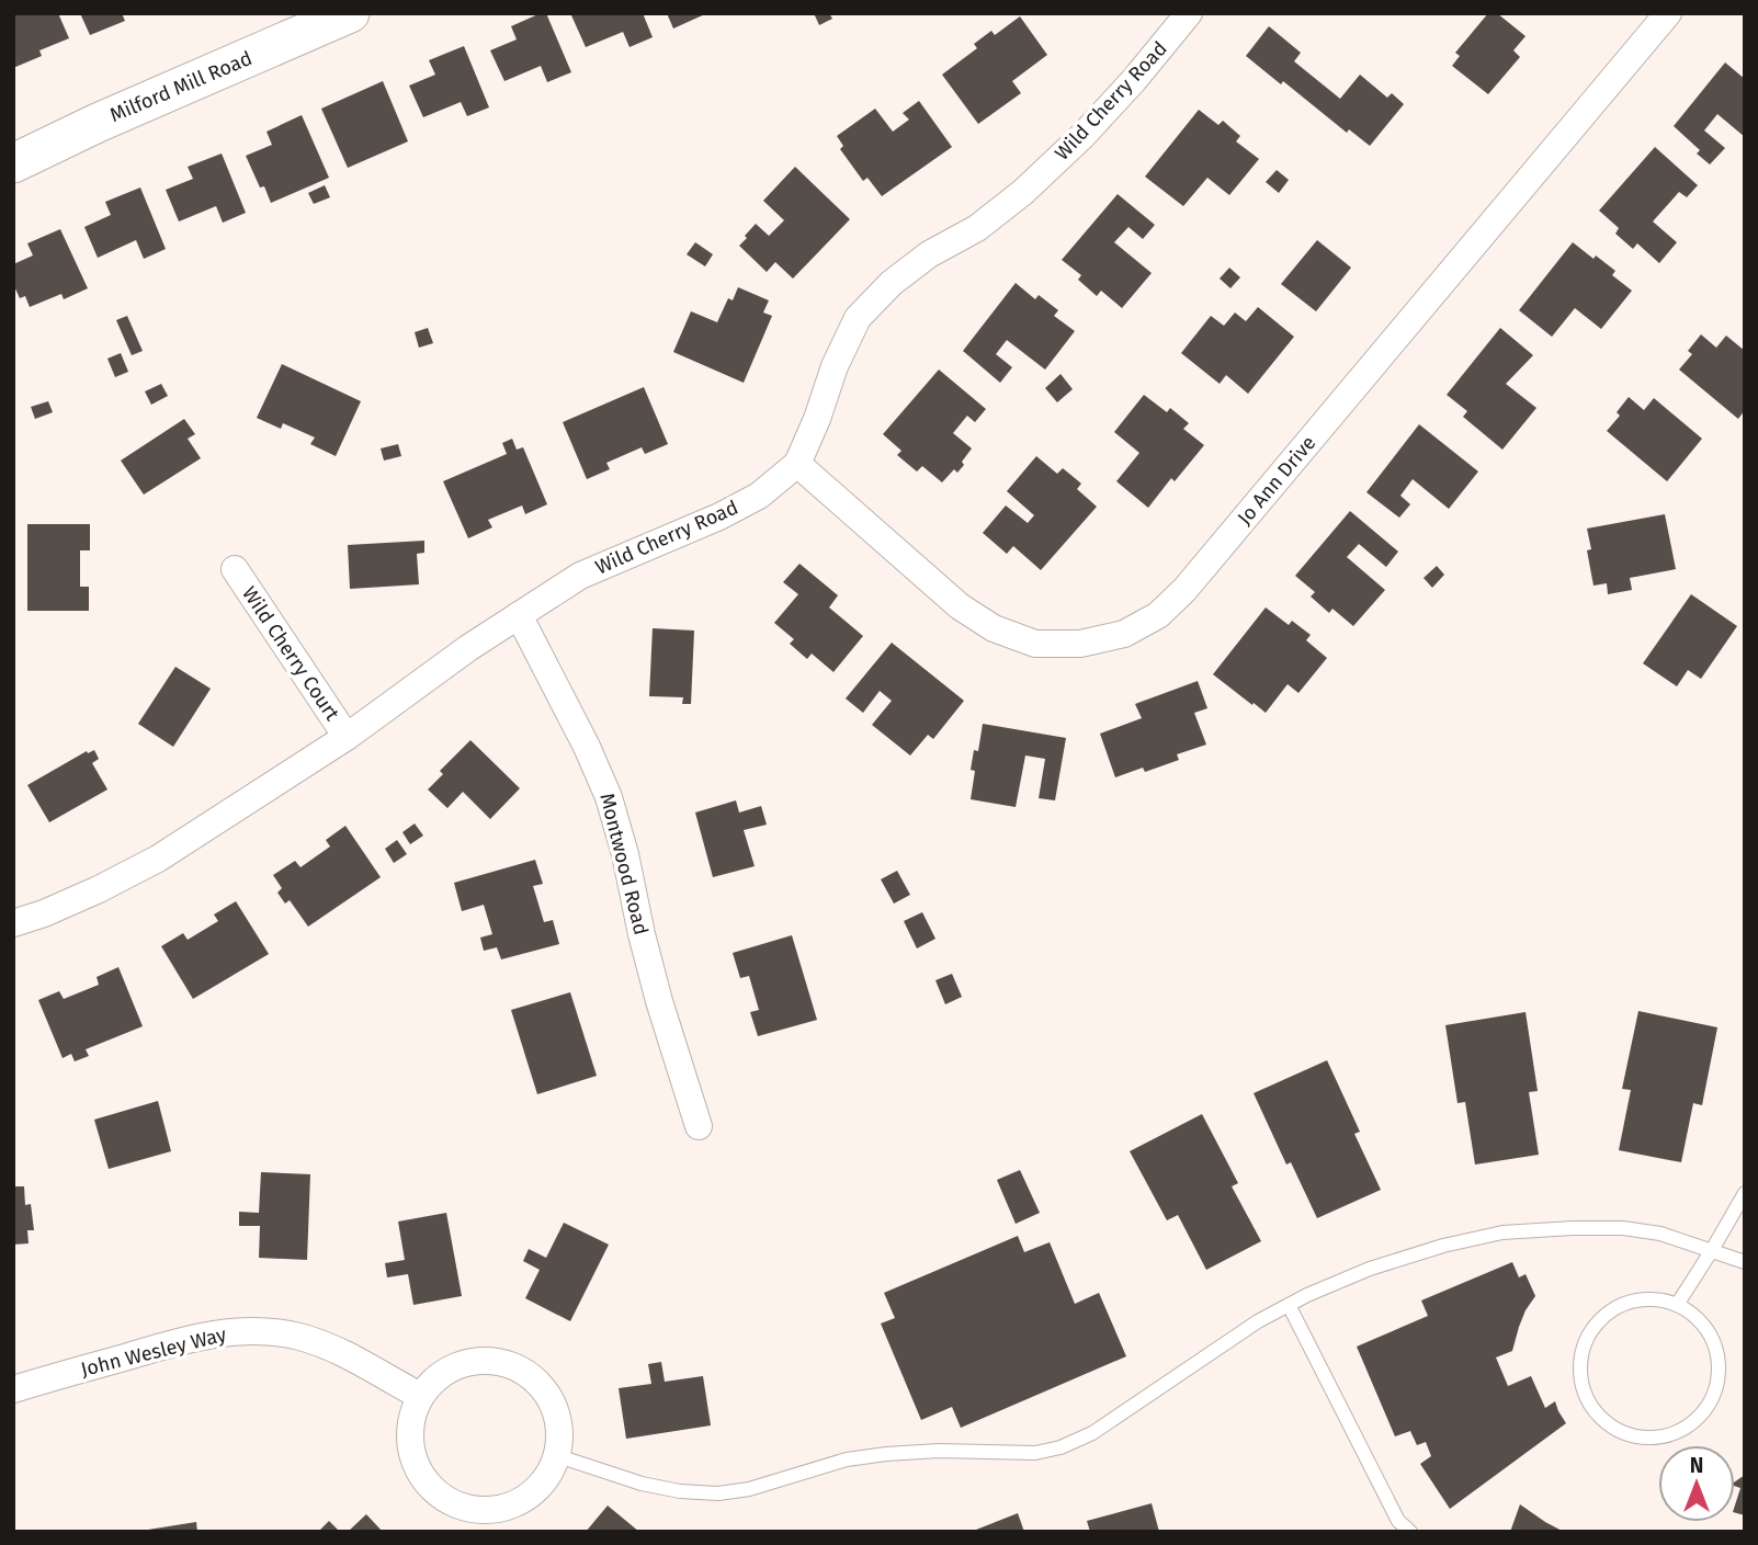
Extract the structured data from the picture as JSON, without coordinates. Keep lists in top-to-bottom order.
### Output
{
  "streets": {
    "main road": ["Milford Mill Road"],
    "street": [
      "Wild Cherry Road",
      "Jo Ann Drive",
      "Wild Cherry Court",
      "Montwood Road",
      "John Wesley Way"
    ]
  },
  "crossings": [
    ["Wild Cherry Road", "Jo Ann Drive"],
    ["Wild Cherry Road", "Wild Cherry Court"],
    ["Wild Cherry Road", "Montwood Road"]
  ],
  "north": "top"
}
